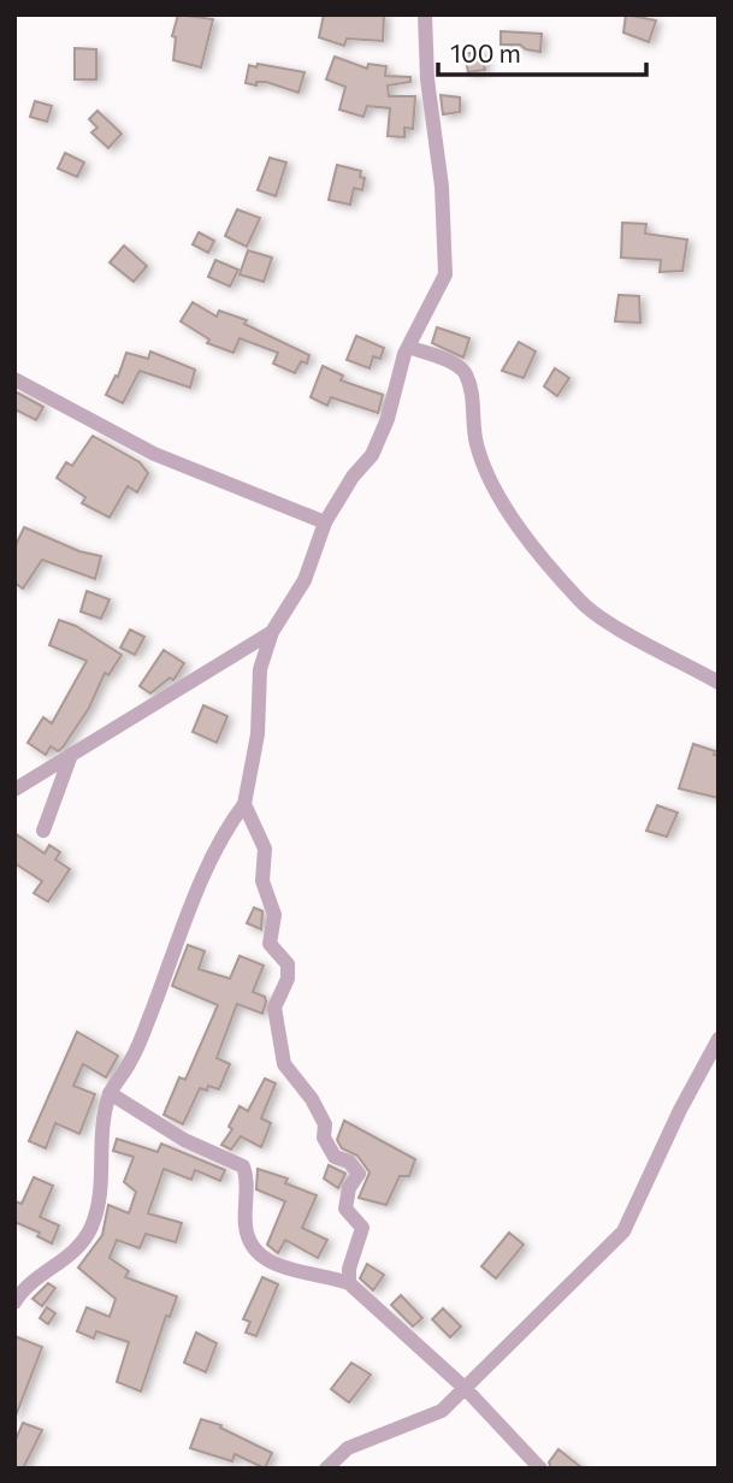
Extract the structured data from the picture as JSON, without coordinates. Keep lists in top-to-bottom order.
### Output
{
  "scale_bar": "100 m"
}
